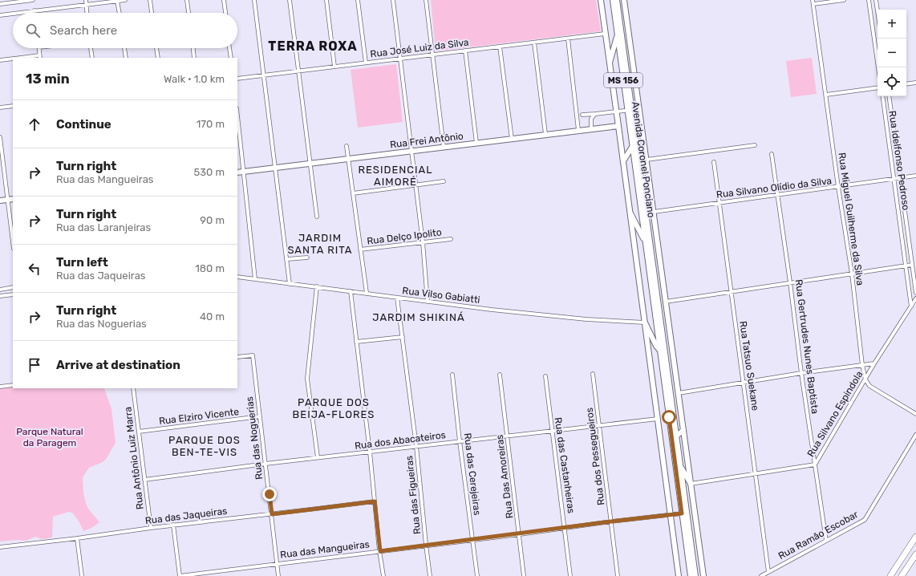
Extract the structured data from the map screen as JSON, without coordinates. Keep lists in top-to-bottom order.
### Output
{
  "streets": {
    "main road": ["MS 156", "Rua Frei Antônio", "Avenida Coronel Ponciano"],
    "street": [
      "Rua José Luiz da Silva",
      "Rua Idelfonso Pedroso",
      "Rua Silvano Olídio da Silva",
      "Rua Miguel Guilherme da Silva",
      "Rua Delço Ipolito",
      "Rua Vilso Gabiatti",
      "Rua Gertrudes Nunes Baptista",
      "Rua Tatsuo Suekane",
      "Rua Silvano Espindola",
      "Rua Elziro Vicente",
      "Rua das Noguerias",
      "Rua dos Abacateiros",
      "Rua dos Pessegueiros",
      "Rua Antônio Luiz Marra",
      "Rua das Castanheiras",
      "Rua das Cerejeiras",
      "Rua Das Amoreiras",
      "Rua das Figueiras",
      "Rua das Jaqueiras",
      "Rua Ramão Escobar",
      "Rua das Mangueiras"
    ]
  },
  "crossings": [
    ["Rua Idelfonso Pedroso", "Rua Silvano Olídio da Silva"],
    ["Rua Idelfonso Pedroso", "Rua Silvano Espindola"],
    ["Rua Silvano Olídio da Silva", "Rua Miguel Guilherme da Silva"],
    ["Rua Silvano Olídio da Silva", "Rua Gertrudes Nunes Baptista"],
    ["Rua Silvano Olídio da Silva", "Rua Tatsuo Suekane"],
    ["Rua Miguel Guilherme da Silva", "Rua Silvano Espindola"],
    ["Rua Vilso Gabiatti", "Rua das Figueiras"],
    ["Rua Gertrudes Nunes Baptista", "Rua Silvano Espindola"],
    ["Rua Gertrudes Nunes Baptista", "Rua Ramão Escobar"],
    ["Rua Tatsuo Suekane", "Rua Silvano Espindola"],
    ["Rua Tatsuo Suekane", "Rua Ramão Escobar"],
    ["Rua Elziro Vicente", "Rua das Noguerias"],
    ["Rua Elziro Vicente", "Rua Antônio Luiz Marra"],
    ["Rua das Noguerias", "Rua dos Abacateiros"],
    ["Rua das Noguerias", "Rua das Jaqueiras"],
    ["Rua das Noguerias", "Rua das Mangueiras"],
    ["Rua dos Abacateiros", "Rua dos Pessegueiros"],
    ["Rua dos Abacateiros", "Rua Antônio Luiz Marra"],
    ["Rua dos Abacateiros", "Rua das Castanheiras"],
    ["Rua dos Abacateiros", "Rua das Cerejeiras"],
    ["Rua dos Abacateiros", "Rua Das Amoreiras"],
    ["Rua dos Abacateiros", "Rua das Figueiras"],
    ["Rua dos Pessegueiros", "Rua das Mangueiras"],
    ["Rua Antônio Luiz Marra", "Rua das Jaqueiras"],
    ["Rua das Castanheiras", "Rua das Mangueiras"],
    ["Rua das Cerejeiras", "Rua das Mangueiras"],
    ["Rua Das Amoreiras", "Rua das Mangueiras"],
    ["Rua das Figueiras", "Rua das Mangueiras"]
  ],
  "districts": [
    "TERRA ROXA",
    "RESIDENCIAL AIMORÉ",
    "JARDIM SANTA RITA",
    "JARDIM SHIKINÁ",
    "PARQUE DOS BEIJA-FLORES",
    "PARQUE DOS BEN-TE-VIS"
  ],
  "parks": ["Parque Natural da Paragem"],
  "page": {
    "map_buttons": ["+", "−"],
    "search": "Search here",
    "heading": ["13 min", "Walk · 1.0 km"],
    "list": [
      ["Continue", "170 m"],
      ["Turn right", "Rua das Mangueiras", "530 m"],
      ["Turn right", "Rua das Laranjeiras", "90 m"],
      ["Turn left", "Rua das Jaqueiras", "180 m"],
      ["Turn right", "Rua das Noguerias", "40 m"],
      "Arrive at destination"
    ]
  }
}
